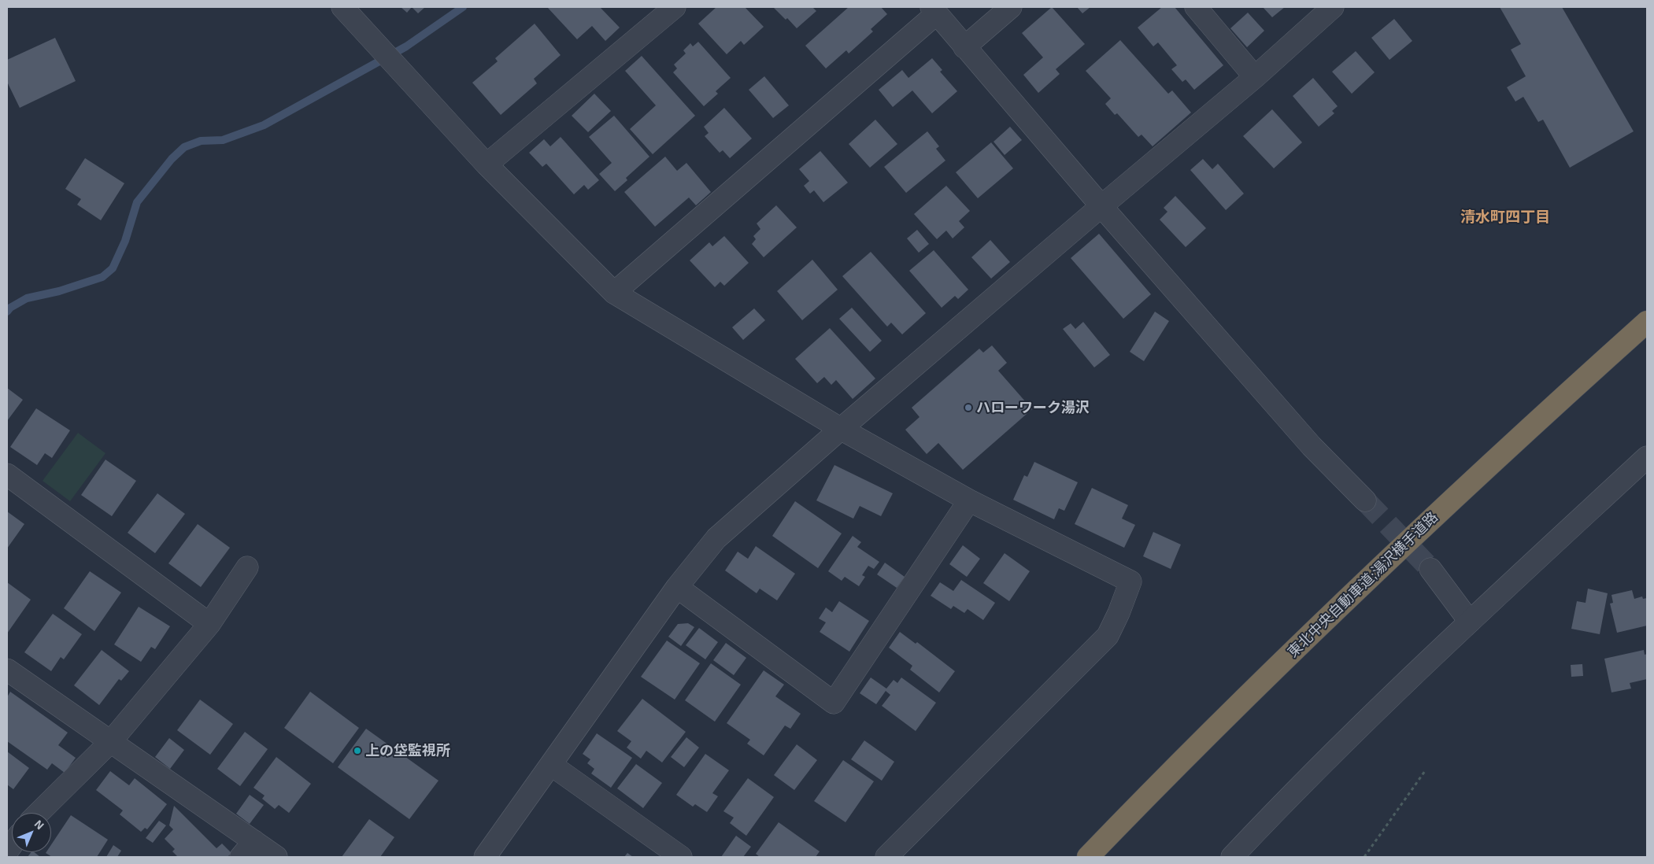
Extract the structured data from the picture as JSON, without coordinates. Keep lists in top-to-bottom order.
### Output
{
  "streets": {
    "highway": ["東北中央自動車道;湯沢横手道路"]
  },
  "districts": ["清水町四丁目"],
  "places": ["ハローワーク湯沢", "上の垈監視所"],
  "north": "top right"
}
